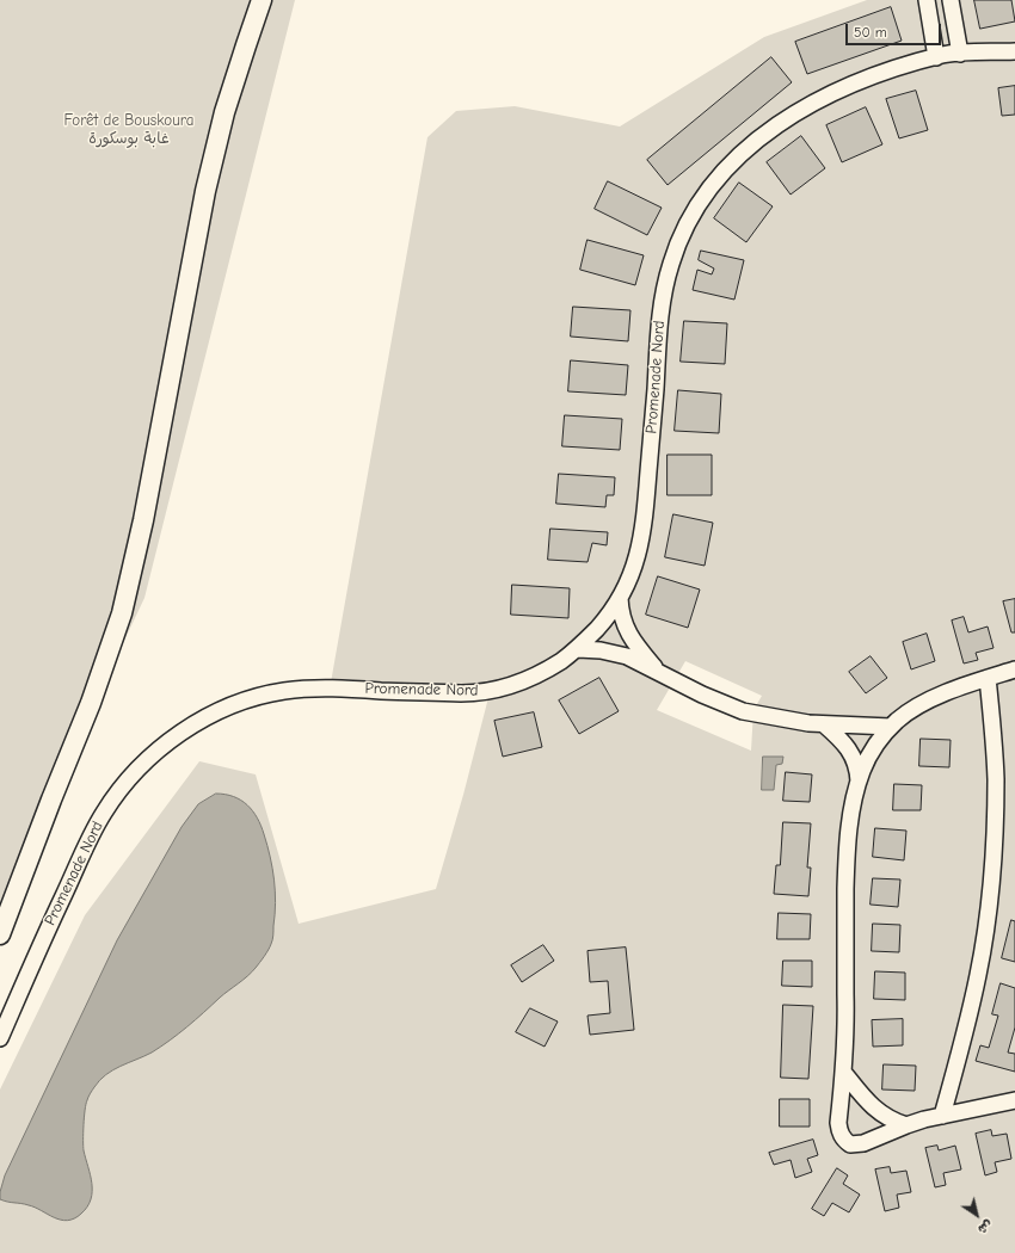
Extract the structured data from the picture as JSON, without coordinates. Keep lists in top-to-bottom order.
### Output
{
  "streets": {
    "street": ["Promenade Nord"]
  },
  "parks": ["Forêt de Bouskoura غابة بوسكورة"],
  "scale_bar": "50 m",
  "north": "bottom right"
}
